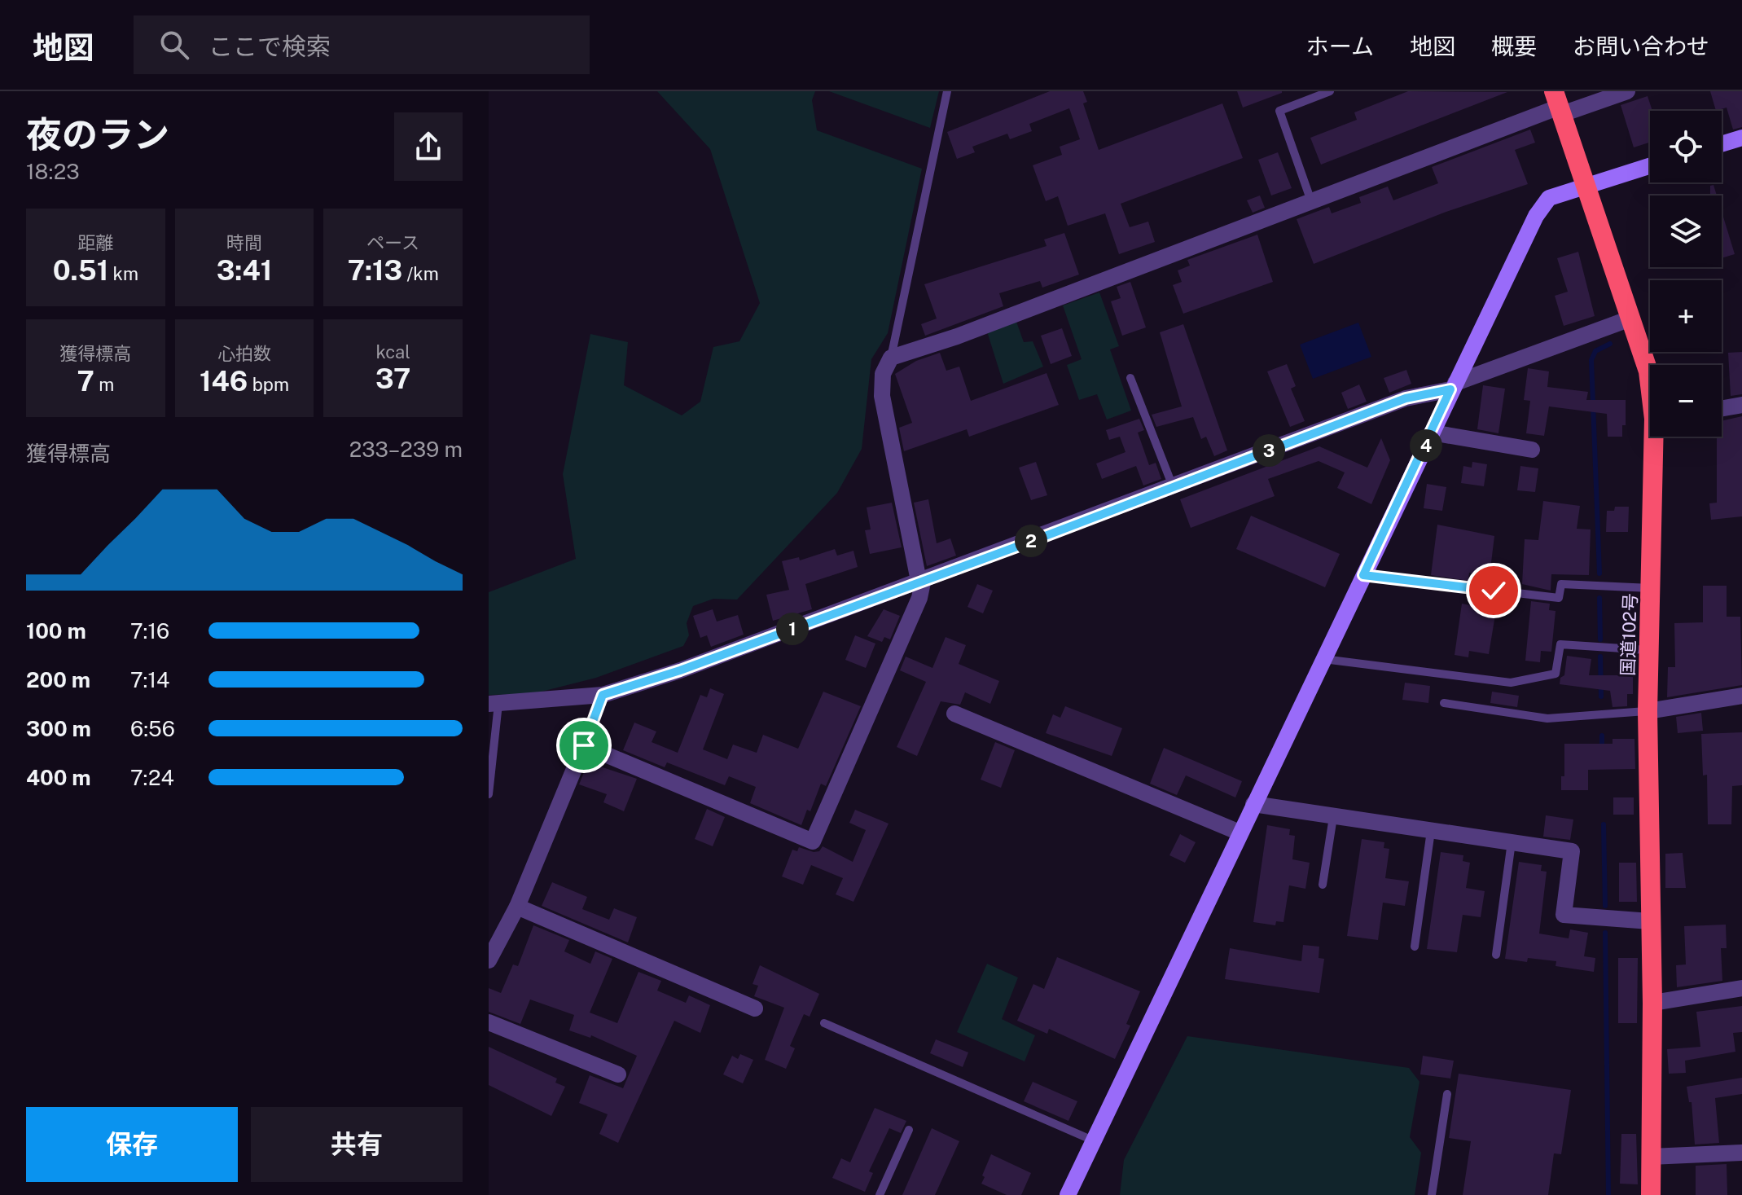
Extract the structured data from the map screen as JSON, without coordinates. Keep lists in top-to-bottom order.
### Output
{
  "streets": {
    "highway": ["国道102号"]
  },
  "page": {
    "header": "地図",
    "search": "ここで検索",
    "nav": [
      "ホーム",
      "地図",
      "概要",
      "お問い合わせ"
    ],
    "heading": ["夜のラン", "18:23"],
    "map_buttons": ["+", "−"],
    "stats": [
      ["距離", "0.51 km"],
      ["時間", "3:41"],
      ["ペース", "7:13 /km"],
      ["獲得標高", "7 m"],
      ["心拍数", "146 bpm"],
      ["kcal", "37"]
    ],
    "chart": ["獲得標高", "233–239 m"],
    "pins": [
      "4",
      "3",
      "2",
      "1"
    ],
    "list": [
      {
        "name": "100 m",
        "note": "7:16"
      },
      {
        "name": "200 m",
        "note": "7:14"
      },
      {
        "name": "300 m",
        "note": "6:56"
      },
      {
        "name": "400 m",
        "note": "7:24"
      }
    ],
    "buttons": ["保存", "共有"]
  }
}
